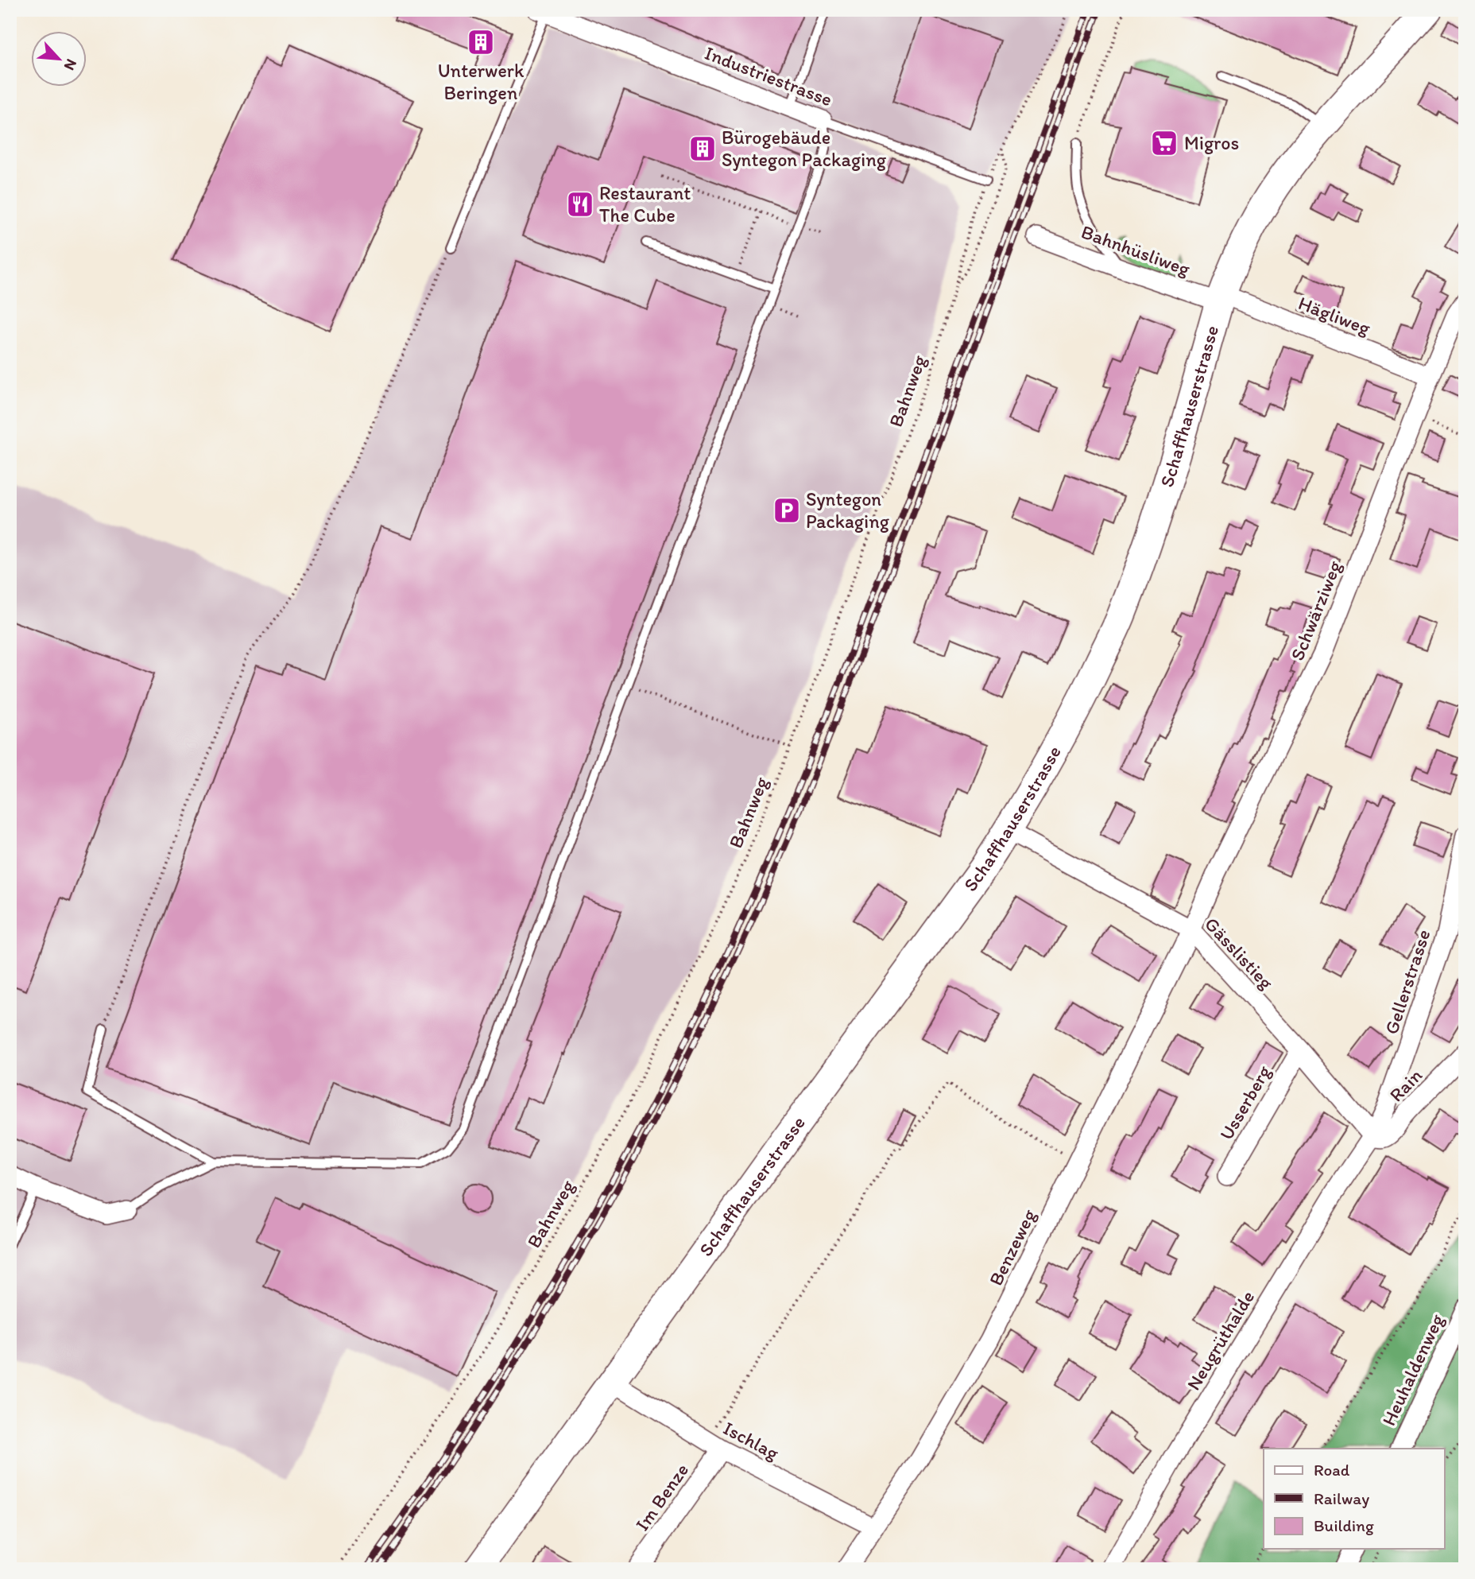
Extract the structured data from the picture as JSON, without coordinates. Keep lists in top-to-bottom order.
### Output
{
  "streets": {
    "main road": ["Schaffhauserstrasse"],
    "street": [
      "Industriestrasse",
      "Bahnhüsliweg",
      "Hägliweg",
      "Schwärziweg",
      "Gässlistieg",
      "Gellerstrasse",
      "Rain",
      "Usserberg",
      "Benzeweg",
      "Neugrüthalde",
      "Heuhaldenweg",
      "Ischlag",
      "Im Benze"
    ],
    "path": ["Bahnweg"]
  },
  "crossings": [
    ["Industriestrasse", "Bahnweg"],
    ["Bahnhüsliweg", "Hägliweg"],
    ["Bahnhüsliweg", "Schaffhauserstrasse"],
    ["Hägliweg", "Schaffhauserstrasse"],
    ["Hägliweg", "Schwärziweg"],
    ["Schaffhauserstrasse", "Gässlistieg"],
    ["Schaffhauserstrasse", "Ischlag"],
    ["Schwärziweg", "Gässlistieg"],
    ["Schwärziweg", "Benzeweg"],
    ["Gässlistieg", "Gellerstrasse"],
    ["Gässlistieg", "Rain"],
    ["Gässlistieg", "Usserberg"],
    ["Gässlistieg", "Benzeweg"],
    ["Gässlistieg", "Neugrüthalde"],
    ["Gellerstrasse", "Rain"],
    ["Gellerstrasse", "Neugrüthalde"],
    ["Rain", "Neugrüthalde"],
    ["Benzeweg", "Ischlag"],
    ["Ischlag", "Im Benze"]
  ],
  "places": {
    "building": ["Unterwerk Beringen", "Bürogebäude Syntegon Packaging"],
    "supermarket": ["Migros"],
    "restaurant": ["Restaurant The Cube"],
    "parking": ["Syntegon Packaging"]
  },
  "legend": ["Road", "Railway", "Building"],
  "north": "bottom right"
}
